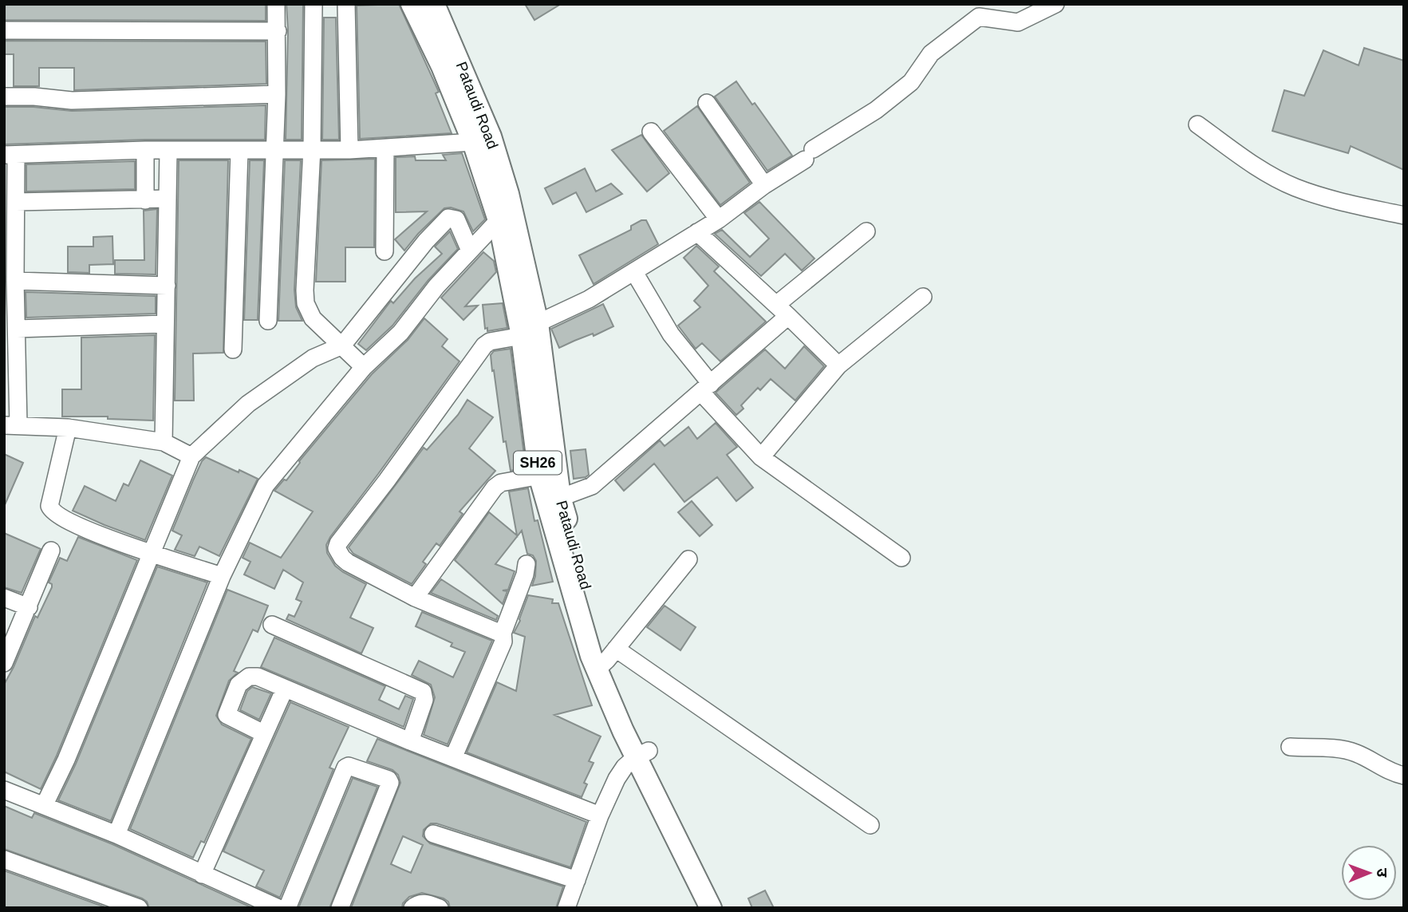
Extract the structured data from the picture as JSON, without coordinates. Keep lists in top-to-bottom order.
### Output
{
  "streets": {
    "main road": ["Pataudi Road", "SH26"]
  },
  "crossings": [
    ["Pataudi Road", "SH26"]
  ],
  "north": "right"
}
